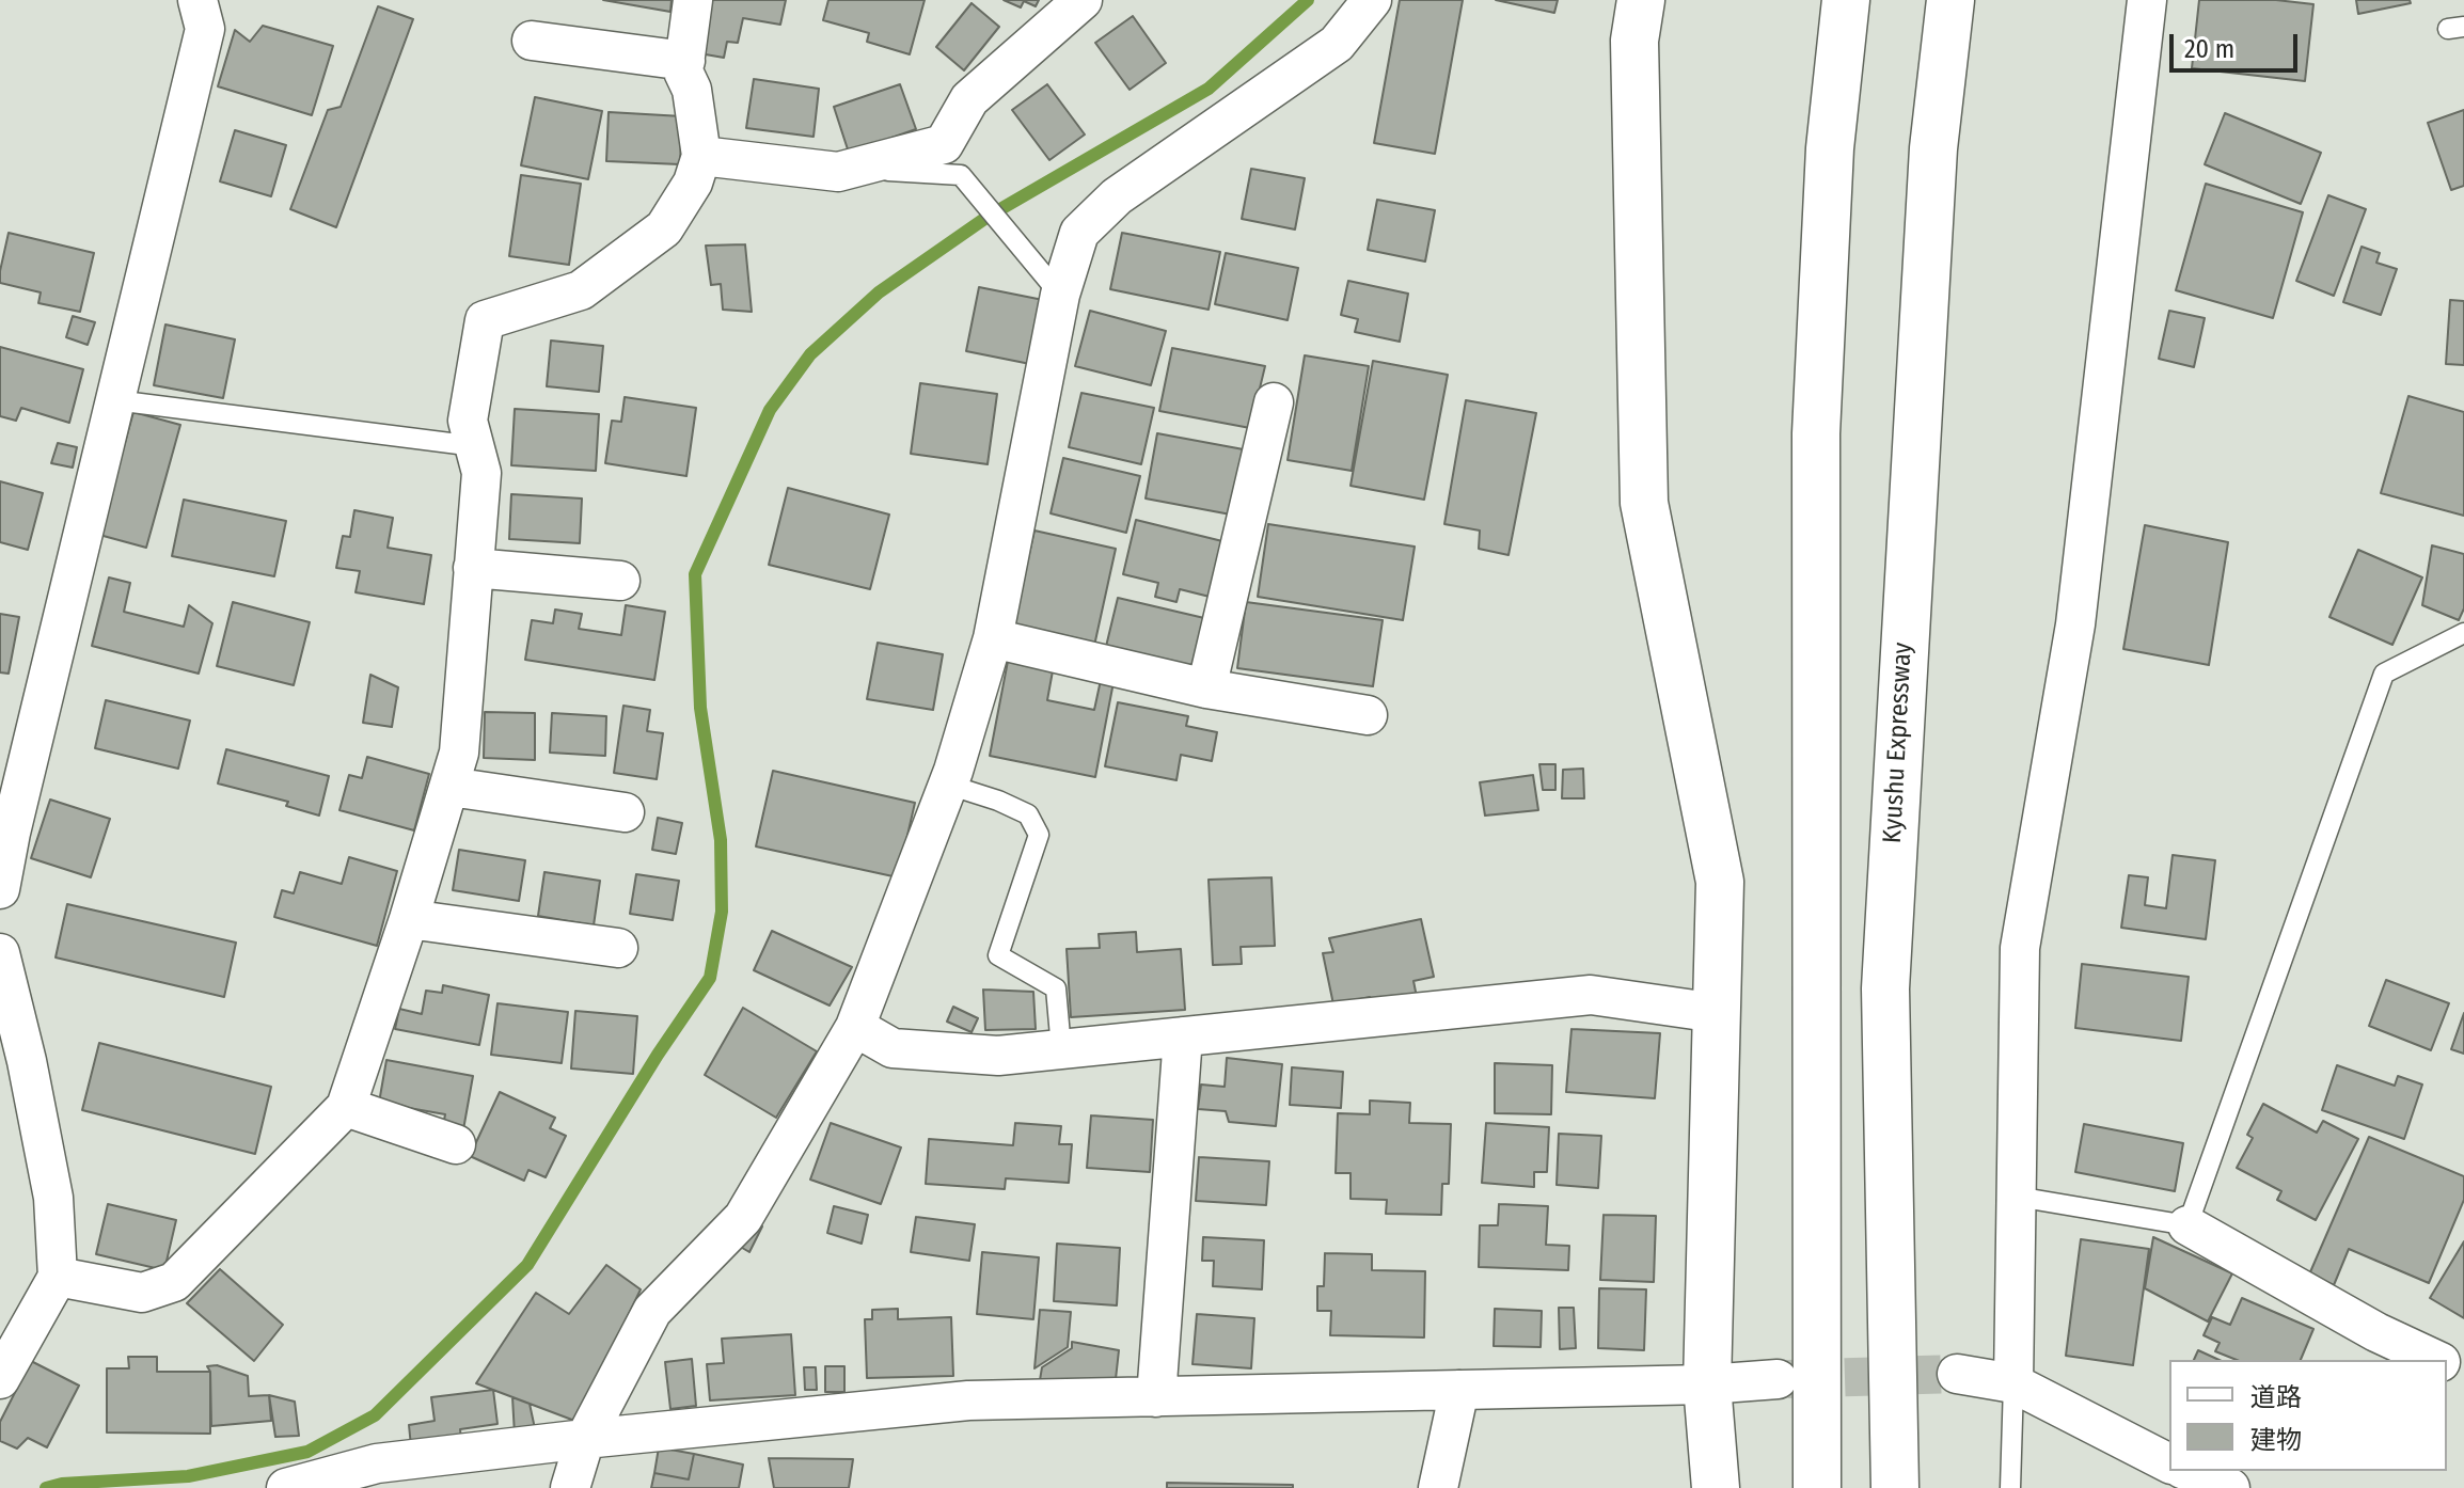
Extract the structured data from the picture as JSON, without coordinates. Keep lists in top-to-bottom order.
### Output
{
  "streets": {
    "main road": ["Kyushu Expressway"]
  },
  "legend": ["道路", "建物"],
  "scale_bar": "20 m"
}
